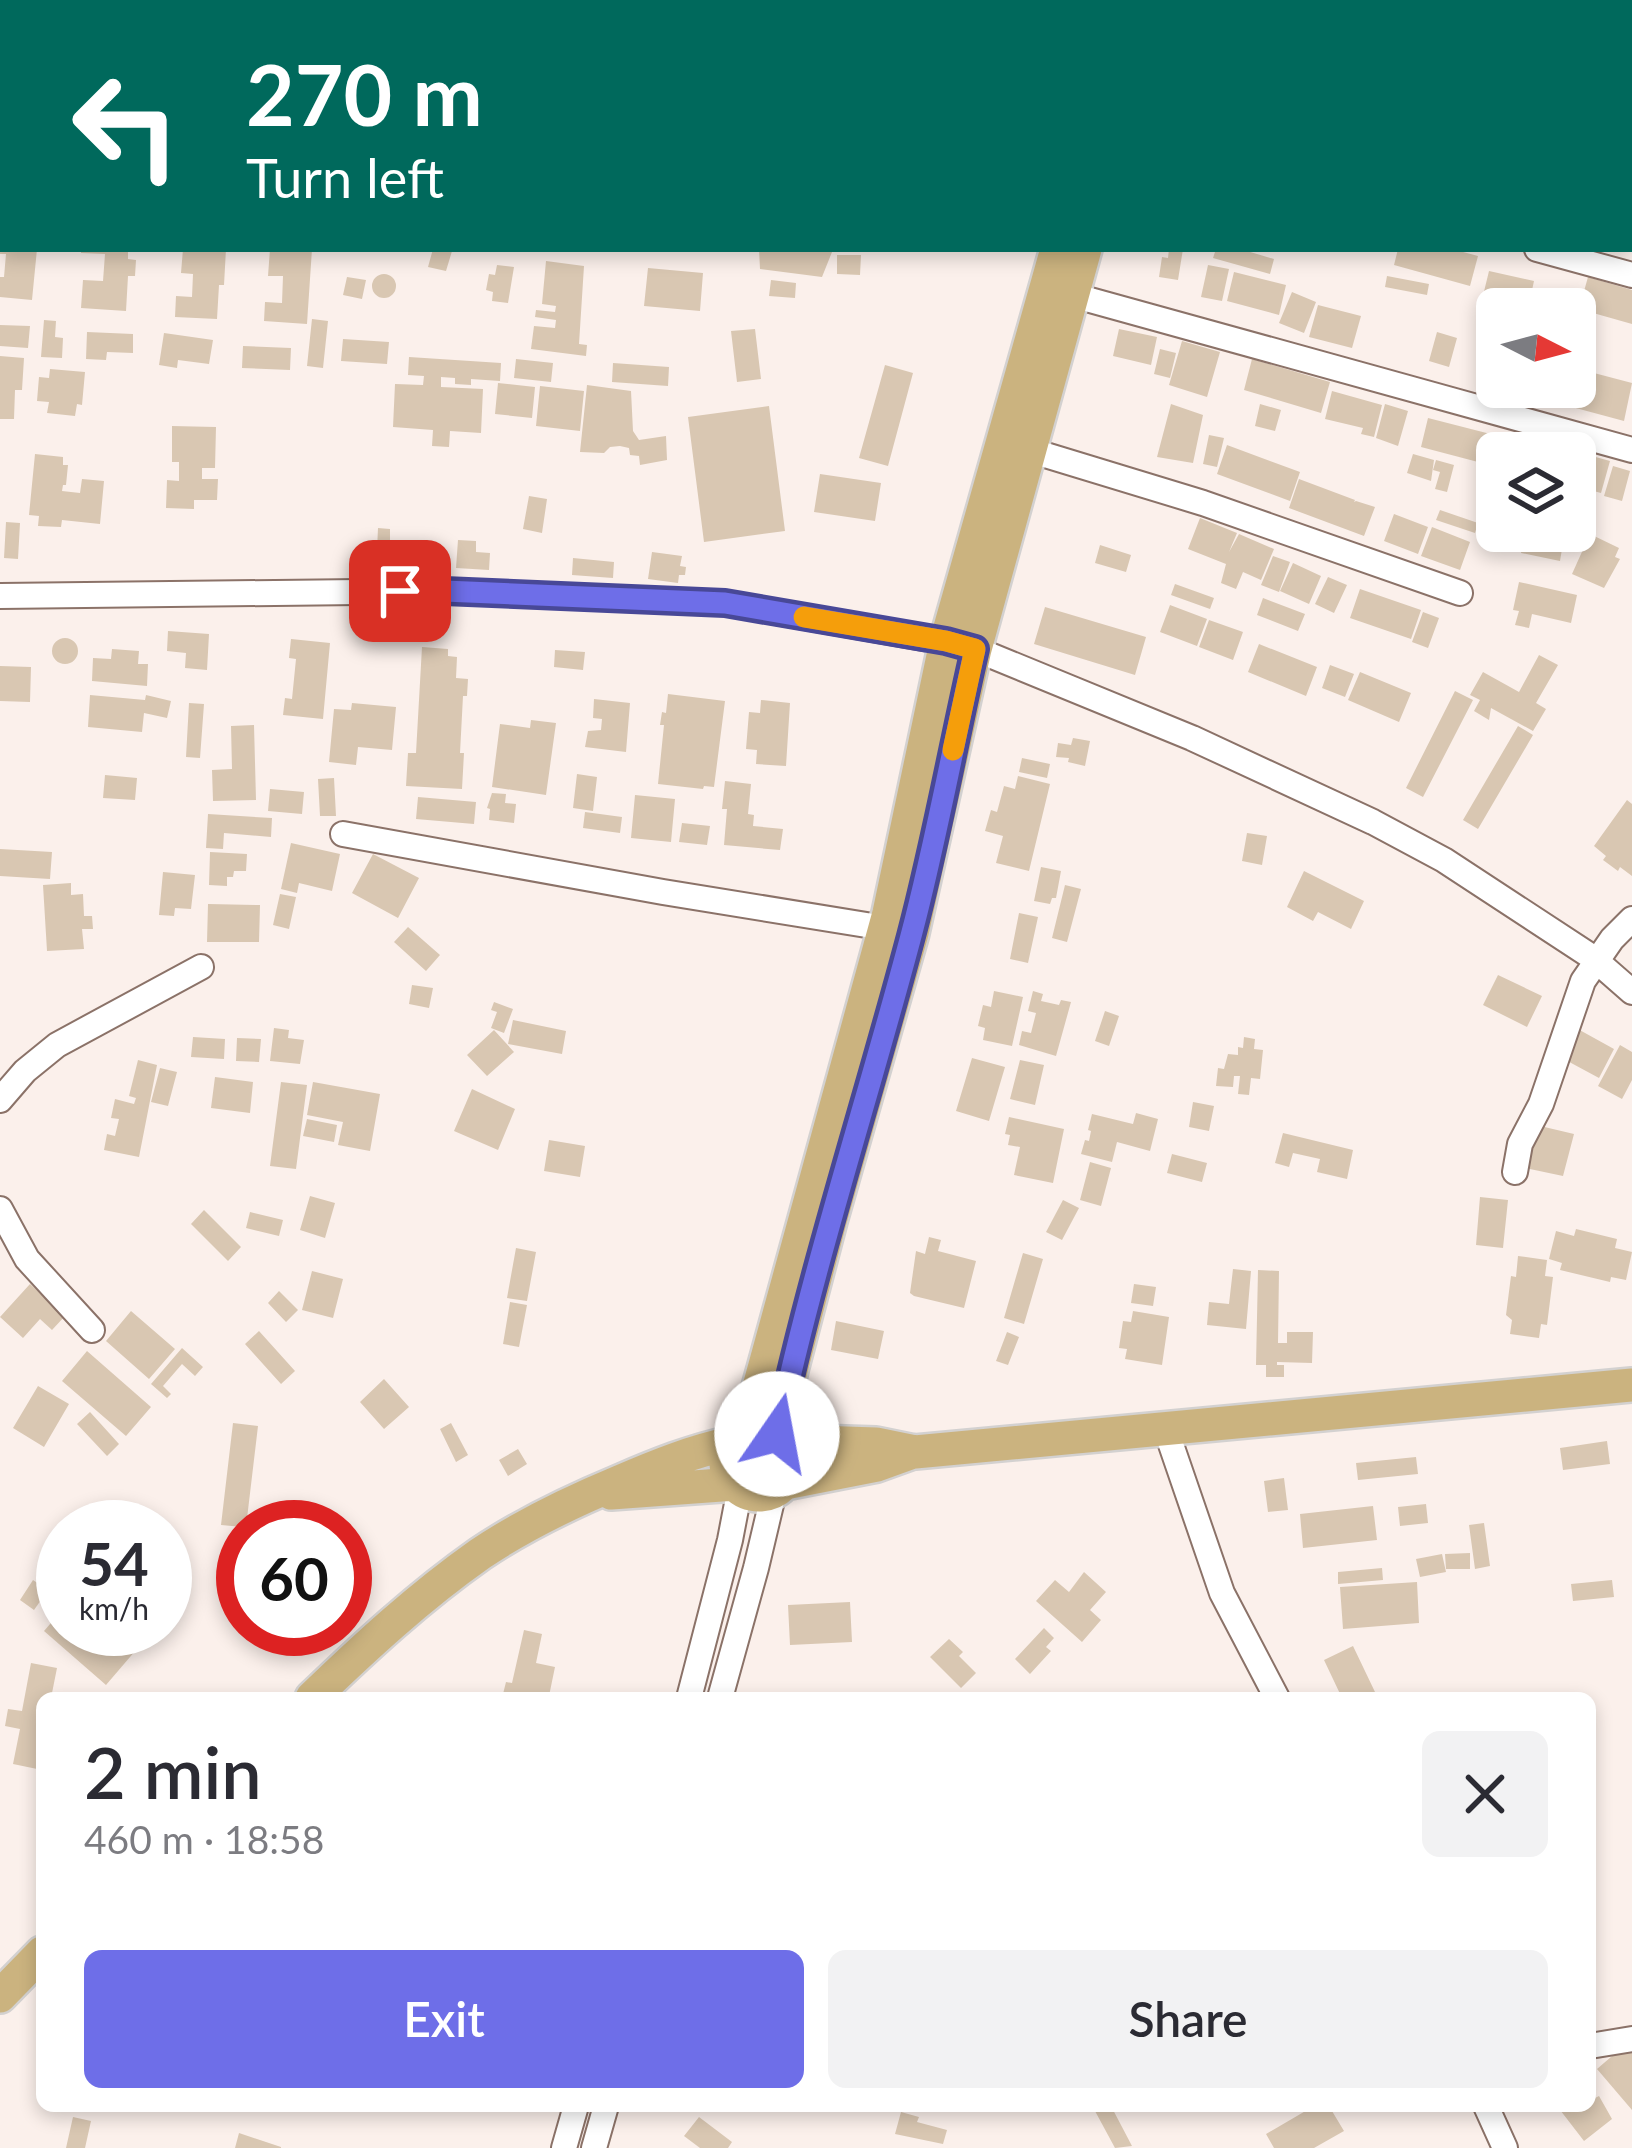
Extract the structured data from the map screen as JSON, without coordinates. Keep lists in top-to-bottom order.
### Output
{
  "north": "right",
  "page": {
    "turn": ["270 m", "Turn left"],
    "speed": "54 km/h",
    "limit": "60",
    "heading": ["2 min", "460 m · 18:58"],
    "buttons": ["Exit", "Share"]
  }
}
